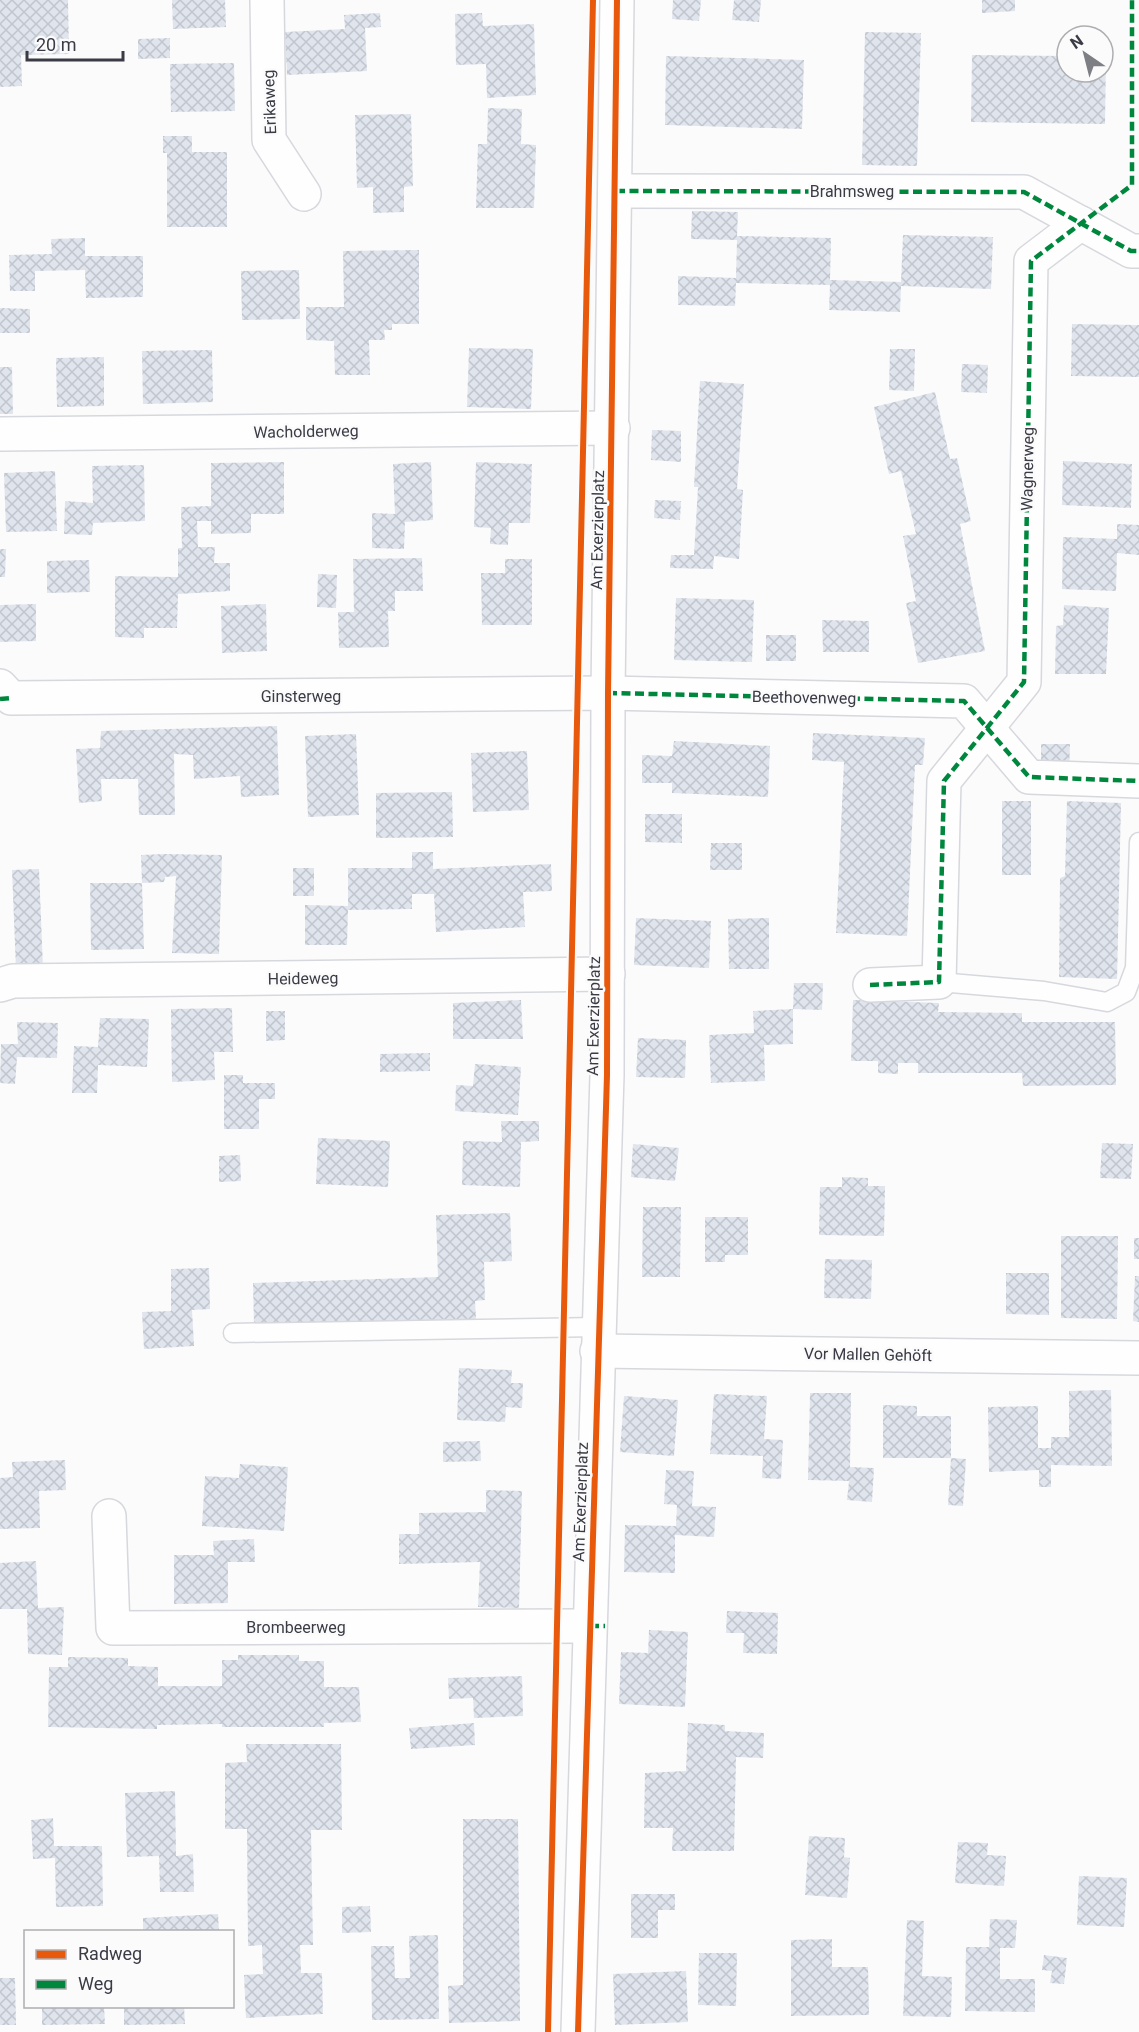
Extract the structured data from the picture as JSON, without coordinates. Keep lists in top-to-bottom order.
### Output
{
  "streets": {
    "street": [
      "Erikaweg",
      "Brahmsweg",
      "Wacholderweg",
      "Wagnerweg",
      "Am Exerzierplatz",
      "Ginsterweg",
      "Beethovenweg",
      "Heideweg",
      "Vor Mallen Gehöft",
      "Brombeerweg"
    ]
  },
  "crossings": [
    ["Brahmsweg", "Wagnerweg"],
    ["Brahmsweg", "Am Exerzierplatz"],
    ["Wacholderweg", "Am Exerzierplatz"],
    ["Wagnerweg", "Beethovenweg"],
    ["Am Exerzierplatz", "Ginsterweg"],
    ["Am Exerzierplatz", "Beethovenweg"],
    ["Am Exerzierplatz", "Heideweg"],
    ["Am Exerzierplatz", "Vor Mallen Gehöft"],
    ["Am Exerzierplatz", "Brombeerweg"],
    ["Ginsterweg", "Beethovenweg"]
  ],
  "legend": ["Radweg", "Weg"],
  "scale_bar": "20 m",
  "north": "top left"
}
